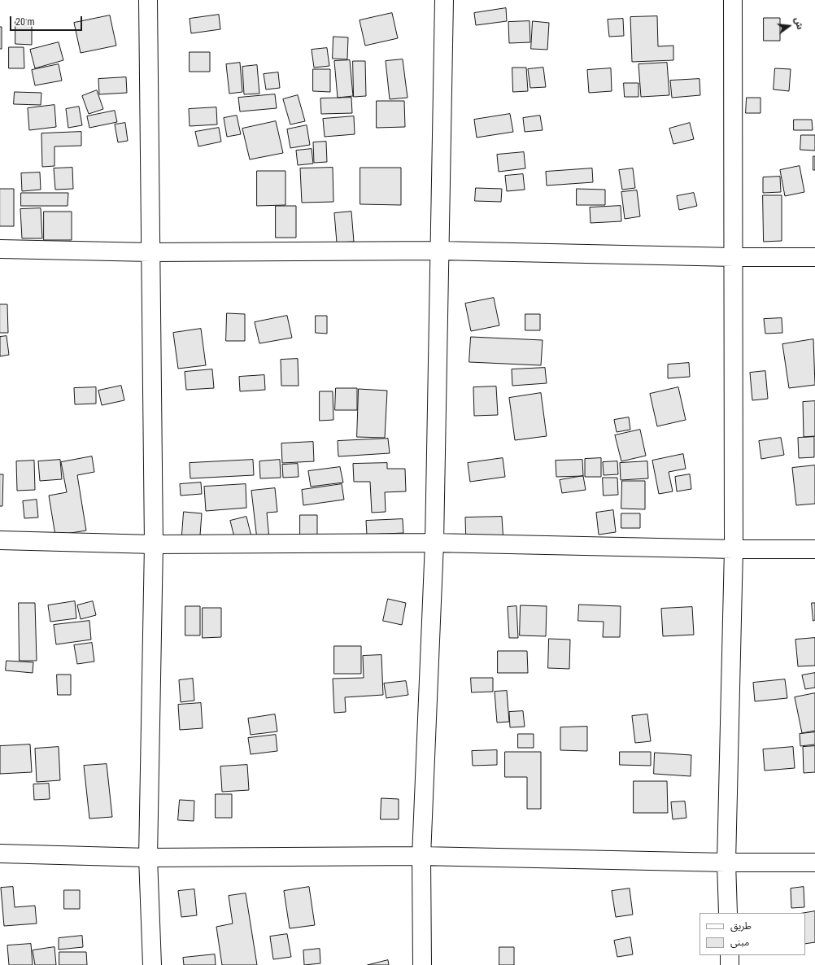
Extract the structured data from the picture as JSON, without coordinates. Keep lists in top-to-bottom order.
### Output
{
  "legend": ["طريق", "مبنى"],
  "scale_bar": "20 m",
  "north": "right"
}
